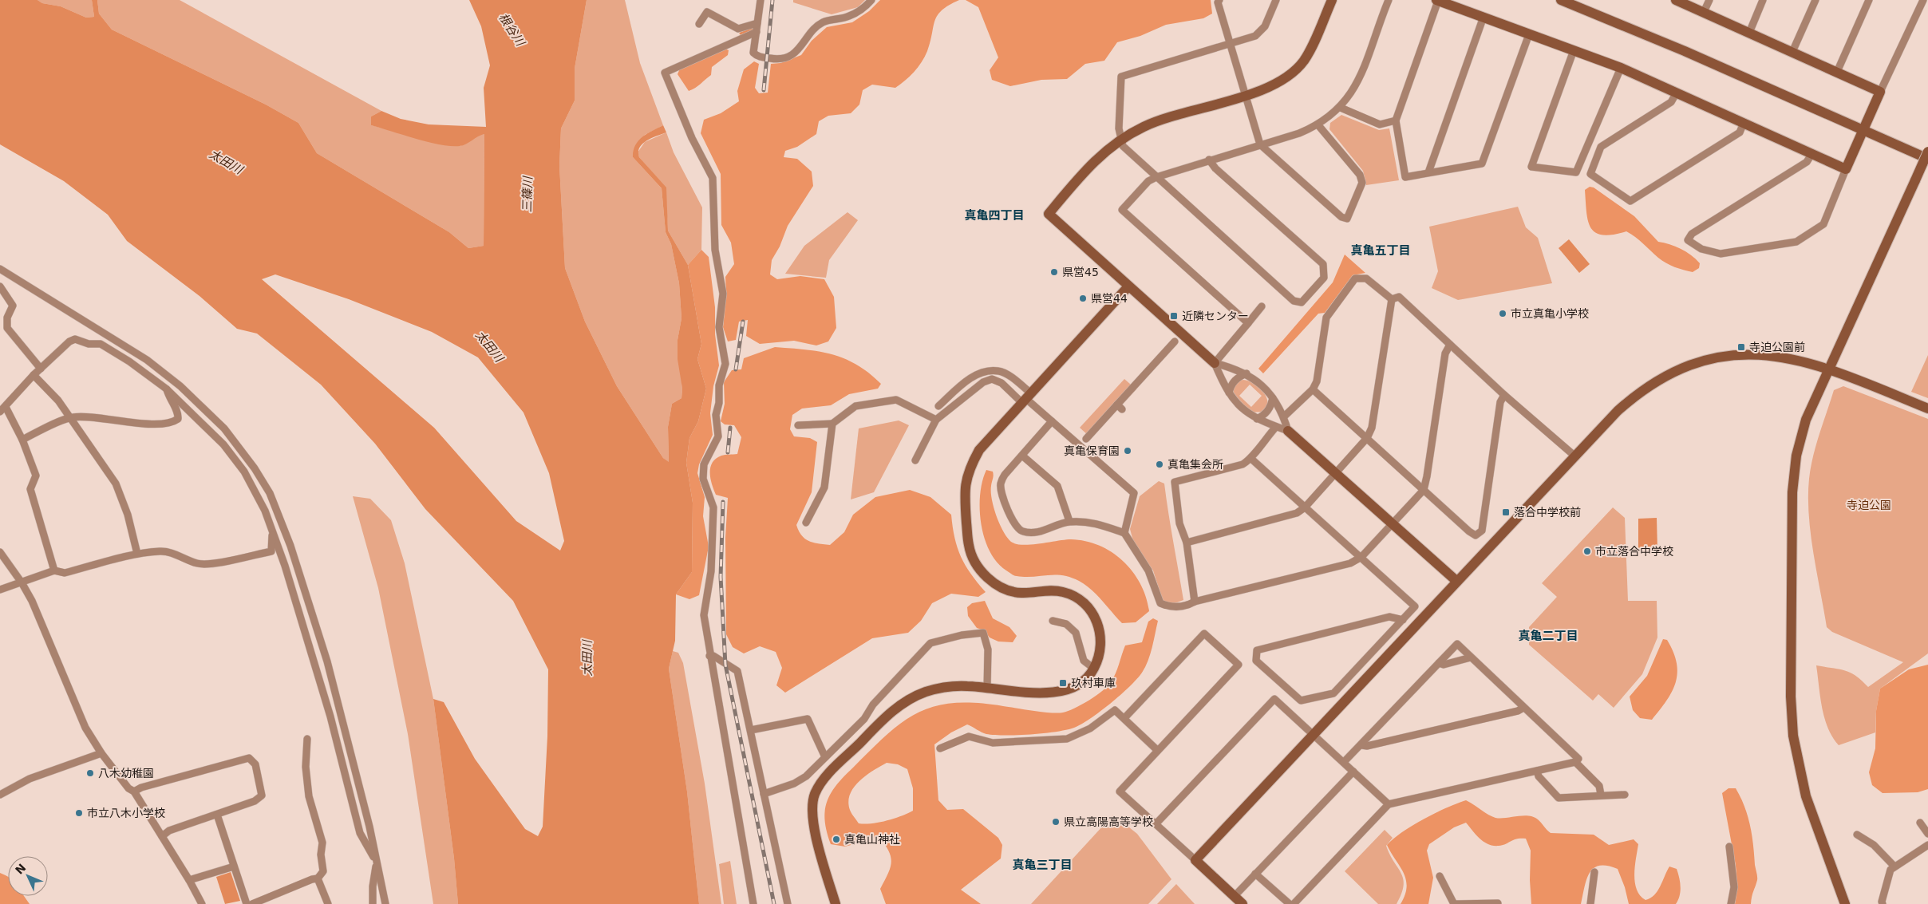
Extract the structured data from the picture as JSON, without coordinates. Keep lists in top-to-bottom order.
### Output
{
  "districts": [
    "真亀四丁目",
    "真亀五丁目",
    "真亀二丁目",
    "真亀三丁目"
  ],
  "water": ["根谷川", "太田川", "三篠川"],
  "parks": ["寺迫公園"],
  "places": {
    "other": [
      "県営45",
      "県営44",
      "市立真亀小学校",
      "真亀保育園",
      "真亀集会所",
      "市立落合中学校",
      "八木幼稚園",
      "市立八木小学校",
      "県立高陽高等学校",
      "真亀山神社"
    ],
    "transit": [
      "近隣センター",
      "寺迫公園前",
      "落合中学校前",
      "玖村車庫"
    ]
  },
  "north": "top left"
}
